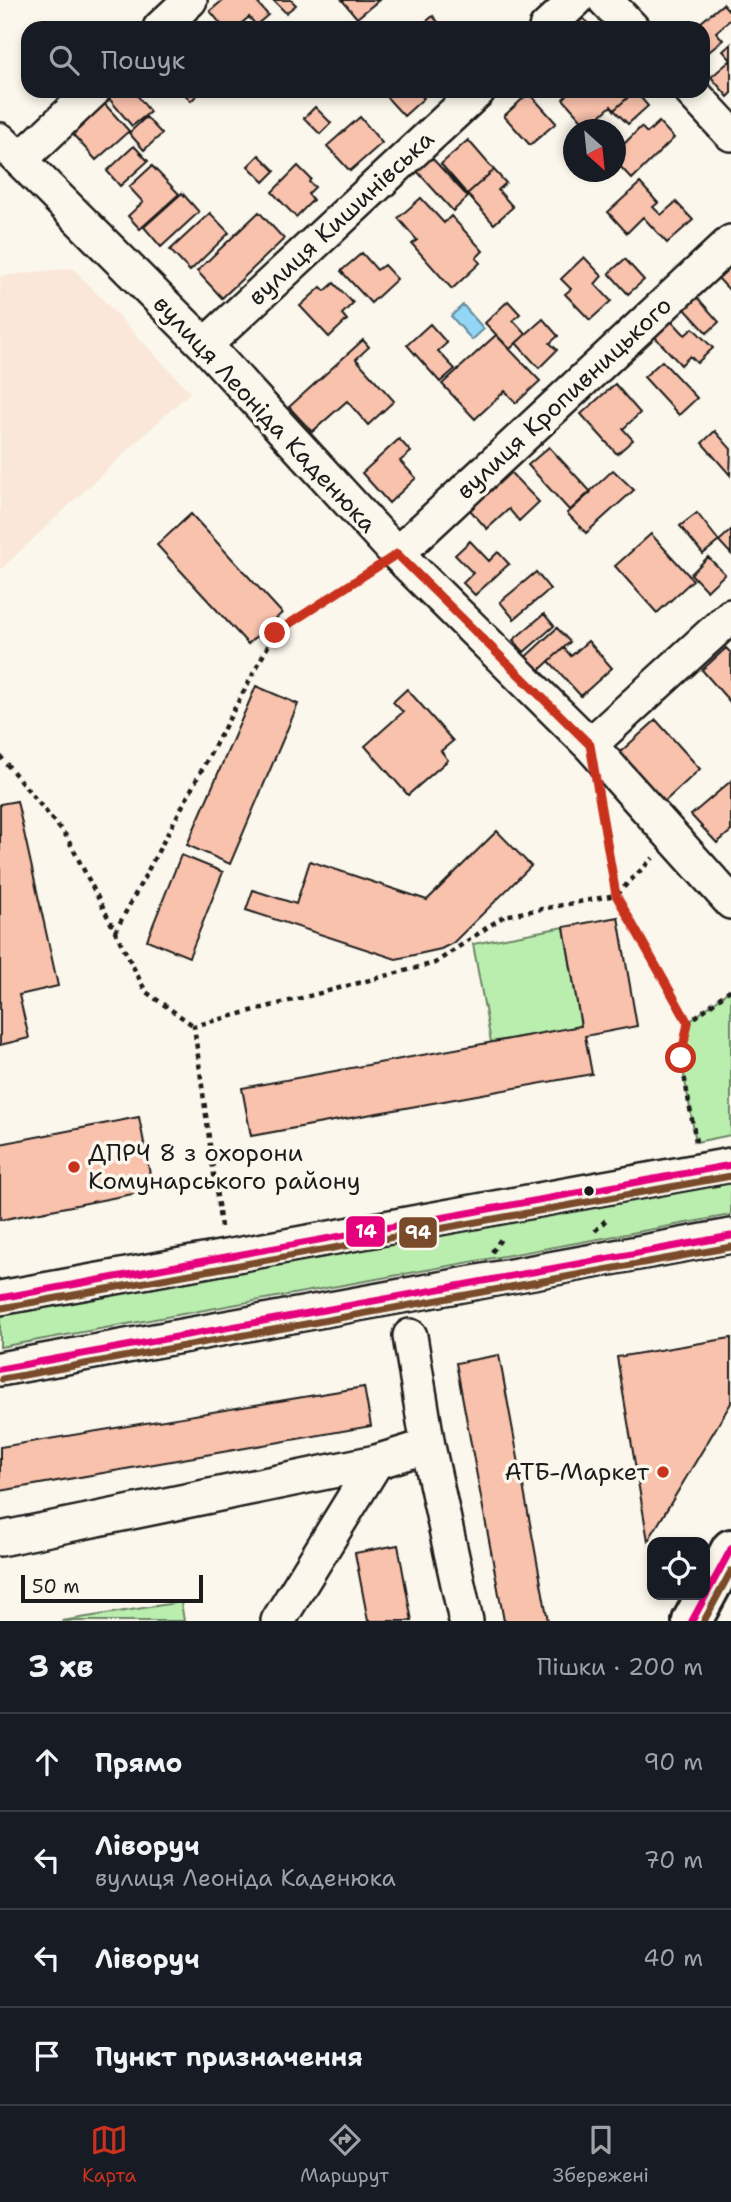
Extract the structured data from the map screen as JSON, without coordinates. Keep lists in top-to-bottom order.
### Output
{
  "streets": {
    "street": ["вулиця Кишинівська", "вулиця Кропивницького", "вулиця Леоніда Каденюка"]
  },
  "crossings": [
    ["вулиця Кишинівська", "вулиця Леоніда Каденюка"],
    ["вулиця Кропивницького", "вулиця Леоніда Каденюка"]
  ],
  "places": ["ДПРЧ 8 з охорони Комунарського району", "АТБ-Маркет"],
  "lines": ["transit line 14", "transit line 94"],
  "scale_bar": "50 m",
  "north": "bottom right",
  "page": {
    "search": "Пошук",
    "scale": "50 m",
    "heading": ["3 хв", "Пішки · 200 m"],
    "list": [
      ["Прямо", "90 m"],
      ["Ліворуч", "вулиця Леоніда Каденюка", "70 m"],
      ["Ліворуч", "40 m"],
      "Пункт призначення"
    ],
    "nav": ["Карта", "Маршрут", "Збережені"]
  }
}
